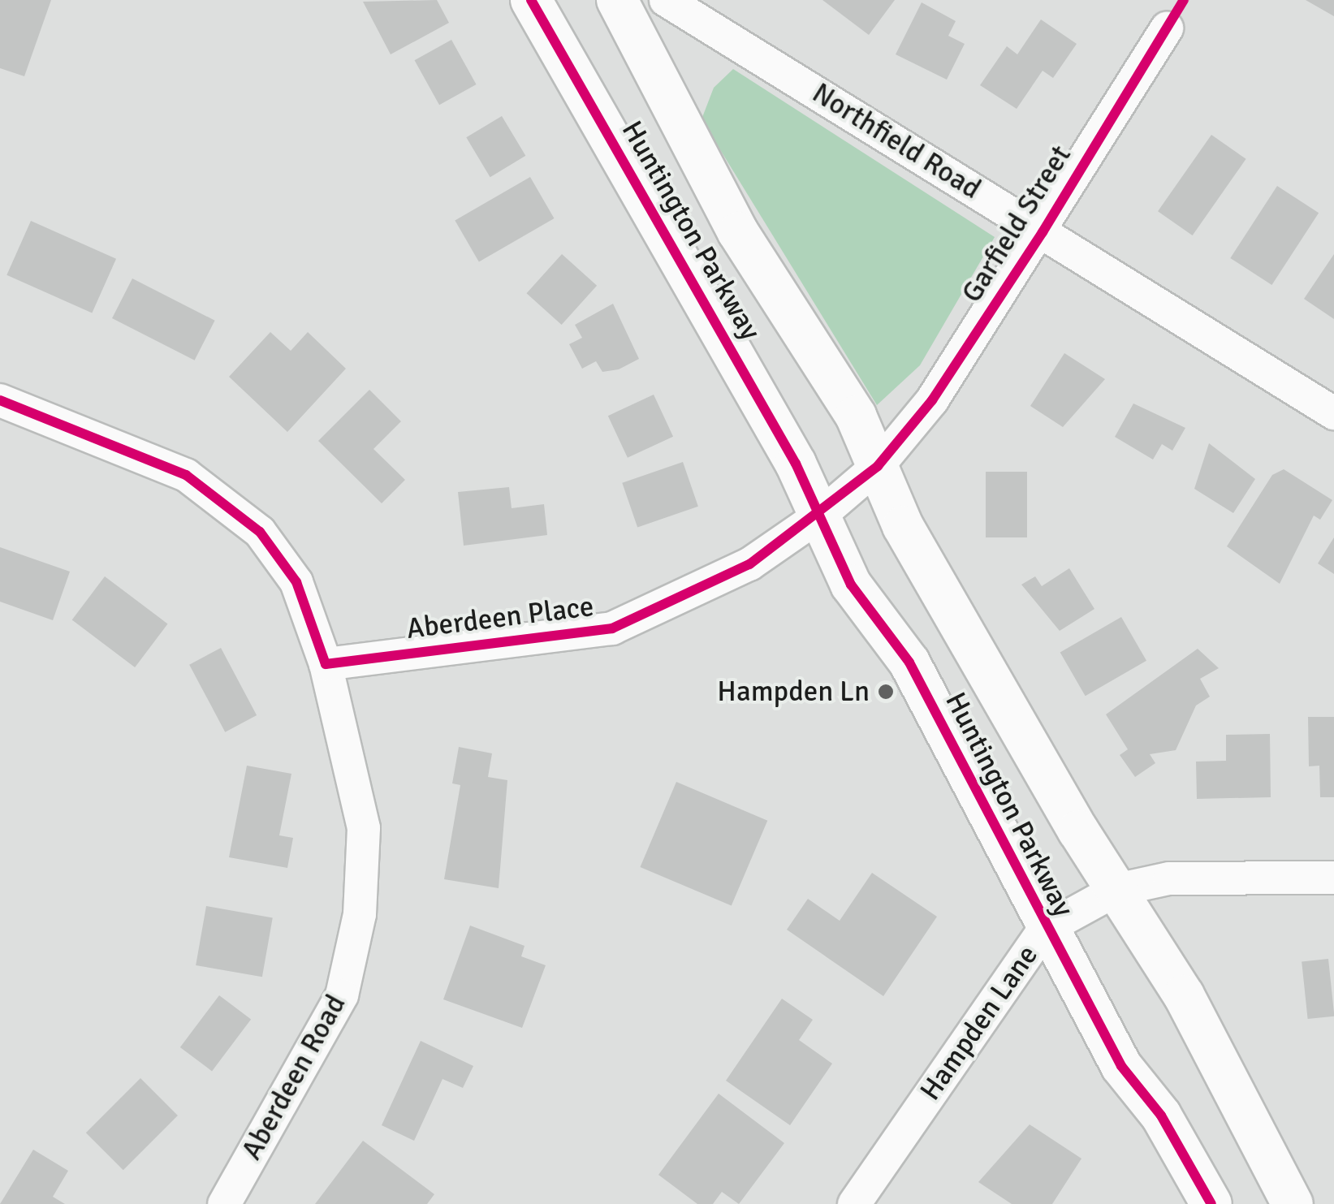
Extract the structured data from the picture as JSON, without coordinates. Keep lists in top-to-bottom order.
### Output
{
  "streets": {
    "street": [
      "Northfield Road",
      "Garfield Street",
      "Huntington Parkway",
      "Aberdeen Place",
      "Hampden Lane",
      "Aberdeen Road"
    ]
  },
  "crossings": [
    ["Northfield Road", "Garfield Street"],
    ["Garfield Street", "Huntington Parkway"],
    ["Garfield Street", "Aberdeen Place"],
    ["Huntington Parkway", "Aberdeen Place"],
    ["Huntington Parkway", "Hampden Lane"],
    ["Aberdeen Place", "Aberdeen Road"]
  ],
  "places": ["Hampden Ln"]
}
